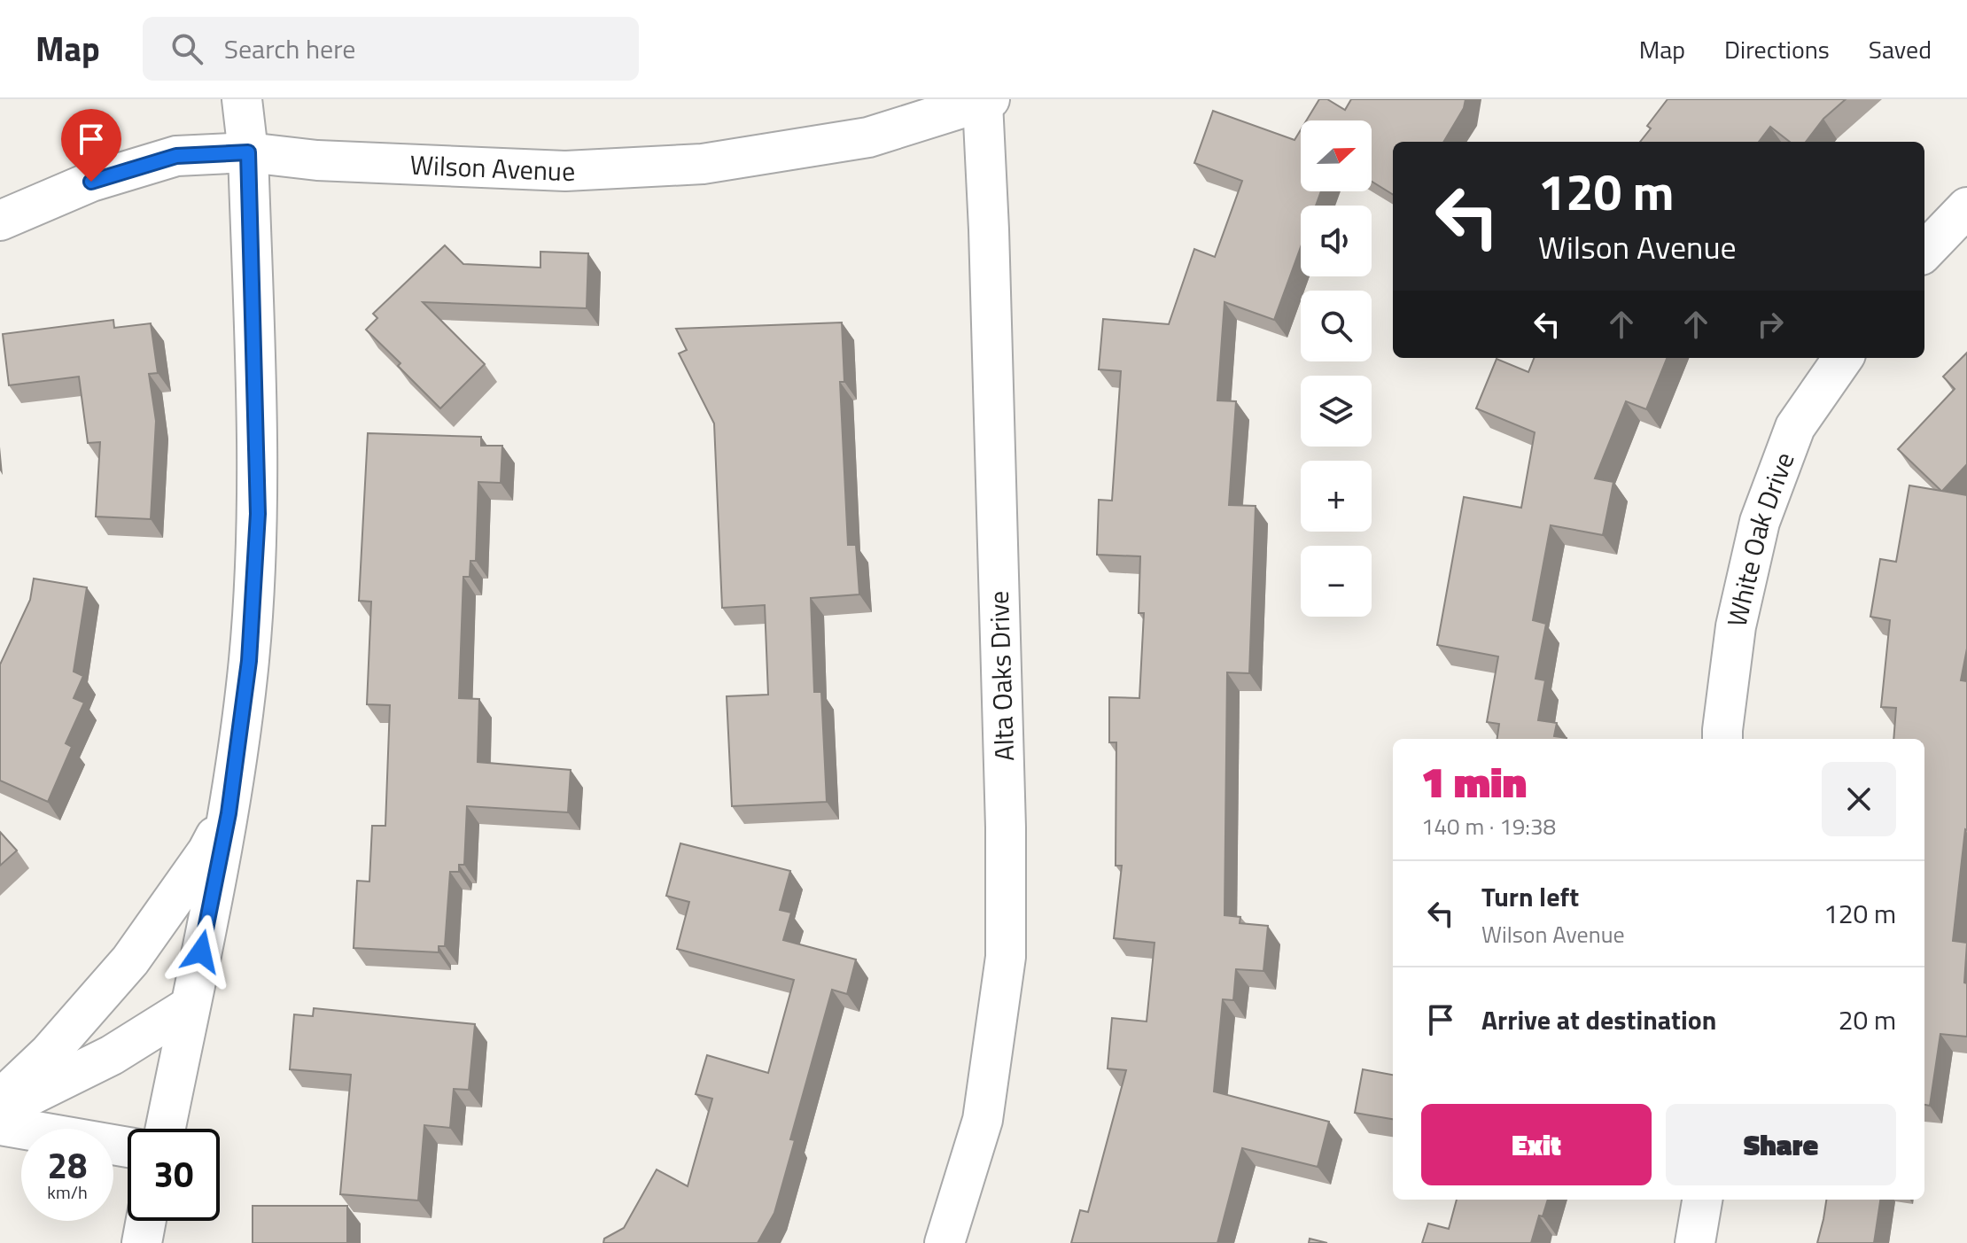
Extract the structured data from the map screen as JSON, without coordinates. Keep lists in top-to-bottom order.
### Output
{
  "streets": {
    "street": ["Wilson Avenue", "White Oak Drive", "Alta Oaks Drive"]
  },
  "crossings": [
    ["Wilson Avenue", "Alta Oaks Drive"]
  ],
  "north": "right",
  "page": {
    "header": "Map",
    "search": "Search here",
    "nav": ["Map", "Directions", "Saved"],
    "map_buttons": ["+", "−"],
    "turn": ["120 m", "Wilson Avenue"],
    "heading": ["1 min", "140 m · 19:38"],
    "list": [
      {
        "name": "Turn left",
        "note": "Wilson Avenue",
        "value": "120 m"
      },
      {
        "name": "Arrive at destination",
        "value": "20 m"
      }
    ],
    "buttons": ["Exit", "Share"],
    "speed": "28 km/h",
    "limit": "30"
  }
}
